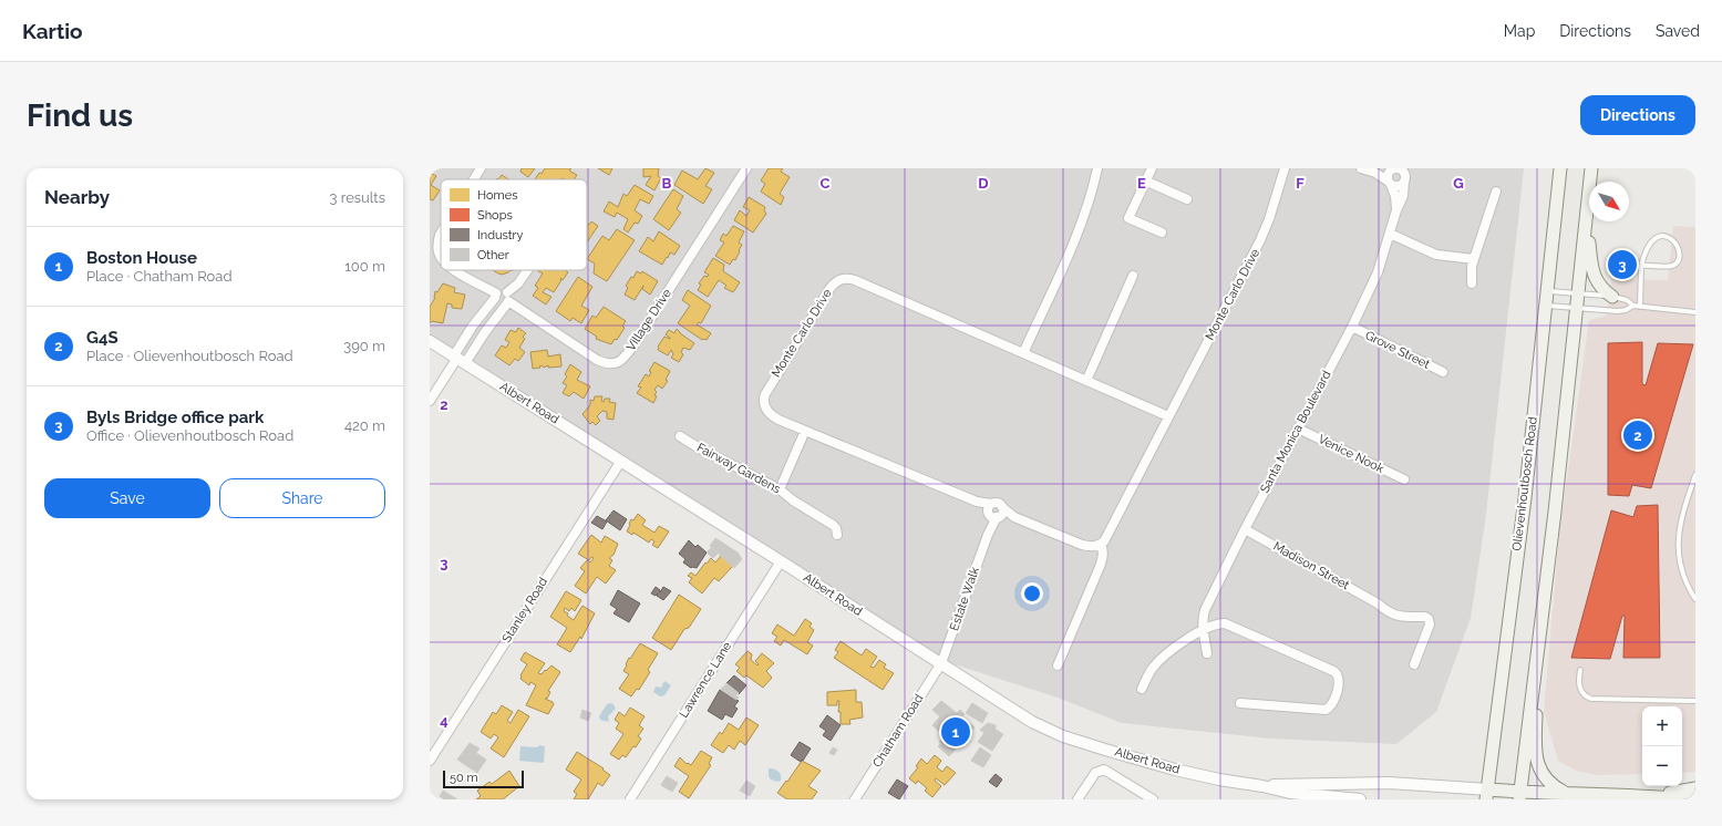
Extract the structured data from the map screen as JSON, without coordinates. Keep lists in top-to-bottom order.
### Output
{
  "streets": {
    "main road": ["Olievenhoutbosch Road"],
    "street": [
      "Monte Carlo Drive",
      "Village Drive",
      "Grove Street",
      "Albert Road",
      "Santa Monica Boulevard",
      "Venice Nook",
      "Fairway Gardens",
      "Madison Street",
      "Estate Walk",
      "Stanley Road",
      "Lawrence Lane",
      "Chatham Road"
    ]
  },
  "crossings": [
    ["Monte Carlo Drive", "Estate Walk"],
    ["Grove Street", "Santa Monica Boulevard"],
    ["Albert Road", "Olievenhoutbosch Road"],
    ["Albert Road", "Estate Walk"],
    ["Albert Road", "Stanley Road"],
    ["Albert Road", "Lawrence Lane"],
    ["Albert Road", "Chatham Road"],
    ["Santa Monica Boulevard", "Venice Nook"],
    ["Santa Monica Boulevard", "Madison Street"],
    ["Estate Walk", "Chatham Road"]
  ],
  "legend": [
    "Homes",
    "Shops",
    "Industry",
    "Other"
  ],
  "scale_bar": "50 m",
  "north": "bottom right",
  "page": {
    "header": "Kartio",
    "nav": ["Map", "Directions", "Saved"],
    "buttons": [
      "Directions",
      ["Save", "Share"]
    ],
    "title": "Find us",
    "heading": ["Nearby", "3 results"],
    "list": [
      {
        "mark": "1",
        "name": "Boston House",
        "note": "Place · Chatham Road",
        "value": "100 m"
      },
      {
        "mark": "2",
        "name": "G4S",
        "note": "Place · Olievenhoutbosch Road",
        "value": "390 m"
      },
      {
        "mark": "3",
        "name": "Byls Bridge office park",
        "note": "Office · Olievenhoutbosch Road",
        "value": "420 m"
      }
    ],
    "pins": ["3", "2", "1"],
    "map_buttons": ["+", "−"],
    "scale": "50 m"
  },
  "grid": {
    "columns": [
      "B",
      "C",
      "D",
      "E",
      "F",
      "G"
    ],
    "rows": ["2", "3", "4"]
  }
}
